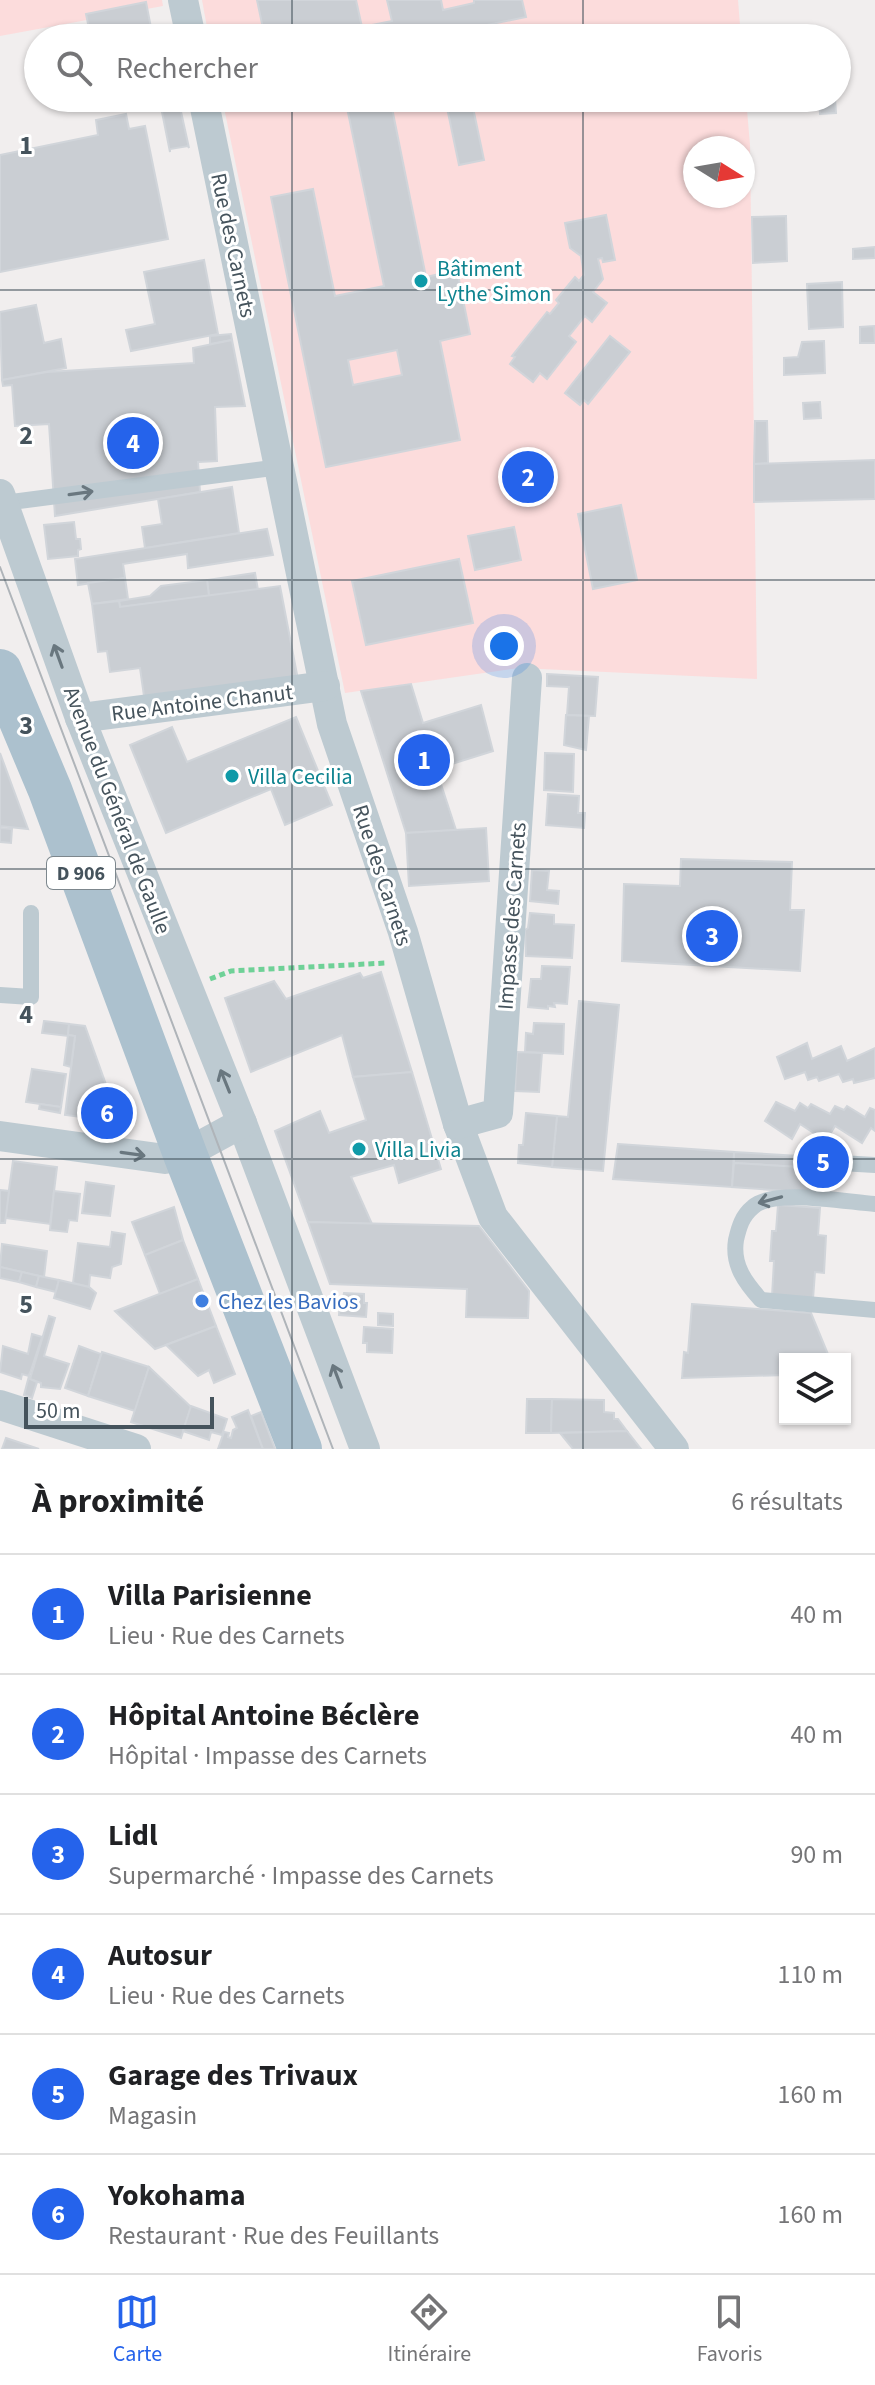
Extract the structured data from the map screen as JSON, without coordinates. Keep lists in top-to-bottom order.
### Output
{
  "streets": {
    "main road": ["D 906"],
    "street": [
      "Rue des Carnets",
      "Rue Antoine Chanut",
      "Avenue du Général de Gaulle",
      "Impasse des Carnets"
    ]
  },
  "crossings": [
    ["Rue des Carnets", "Rue Antoine Chanut"],
    ["Rue des Carnets", "Impasse des Carnets"],
    ["Rue Antoine Chanut", "Avenue du Général de Gaulle"]
  ],
  "one_way": ["Avenue du Général de Gaulle"],
  "places": [
    "Bâtiment Lythe Simon",
    "Villa Cecilia",
    "Villa Livia",
    "Chez les Bavios"
  ],
  "scale_bar": "50 m",
  "north": "right",
  "page": {
    "search": "Rechercher",
    "pins": [
      "4",
      "2",
      "1",
      "3",
      "6",
      "5"
    ],
    "scale": "50 m",
    "heading": ["À proximité", "6 résultats"],
    "list": [
      {
        "mark": "1",
        "name": "Villa Parisienne",
        "note": "Lieu · Rue des Carnets",
        "value": "40 m"
      },
      {
        "mark": "2",
        "name": "Hôpital Antoine Béclère",
        "note": "Hôpital · Impasse des Carnets",
        "value": "40 m"
      },
      {
        "mark": "3",
        "name": "Lidl",
        "note": "Supermarché · Impasse des Carnets",
        "value": "90 m"
      },
      {
        "mark": "4",
        "name": "Autosur",
        "note": "Lieu · Rue des Carnets",
        "value": "110 m"
      },
      {
        "mark": "5",
        "name": "Garage des Trivaux",
        "note": "Magasin",
        "value": "160 m"
      },
      {
        "mark": "6",
        "name": "Yokohama",
        "note": "Restaurant · Rue des Feuillants",
        "value": "160 m"
      }
    ],
    "nav": ["Carte", "Itinéraire", "Favoris"]
  },
  "grid": {
    "rows": [
      "1",
      "2",
      "3",
      "4",
      "5"
    ]
  }
}
